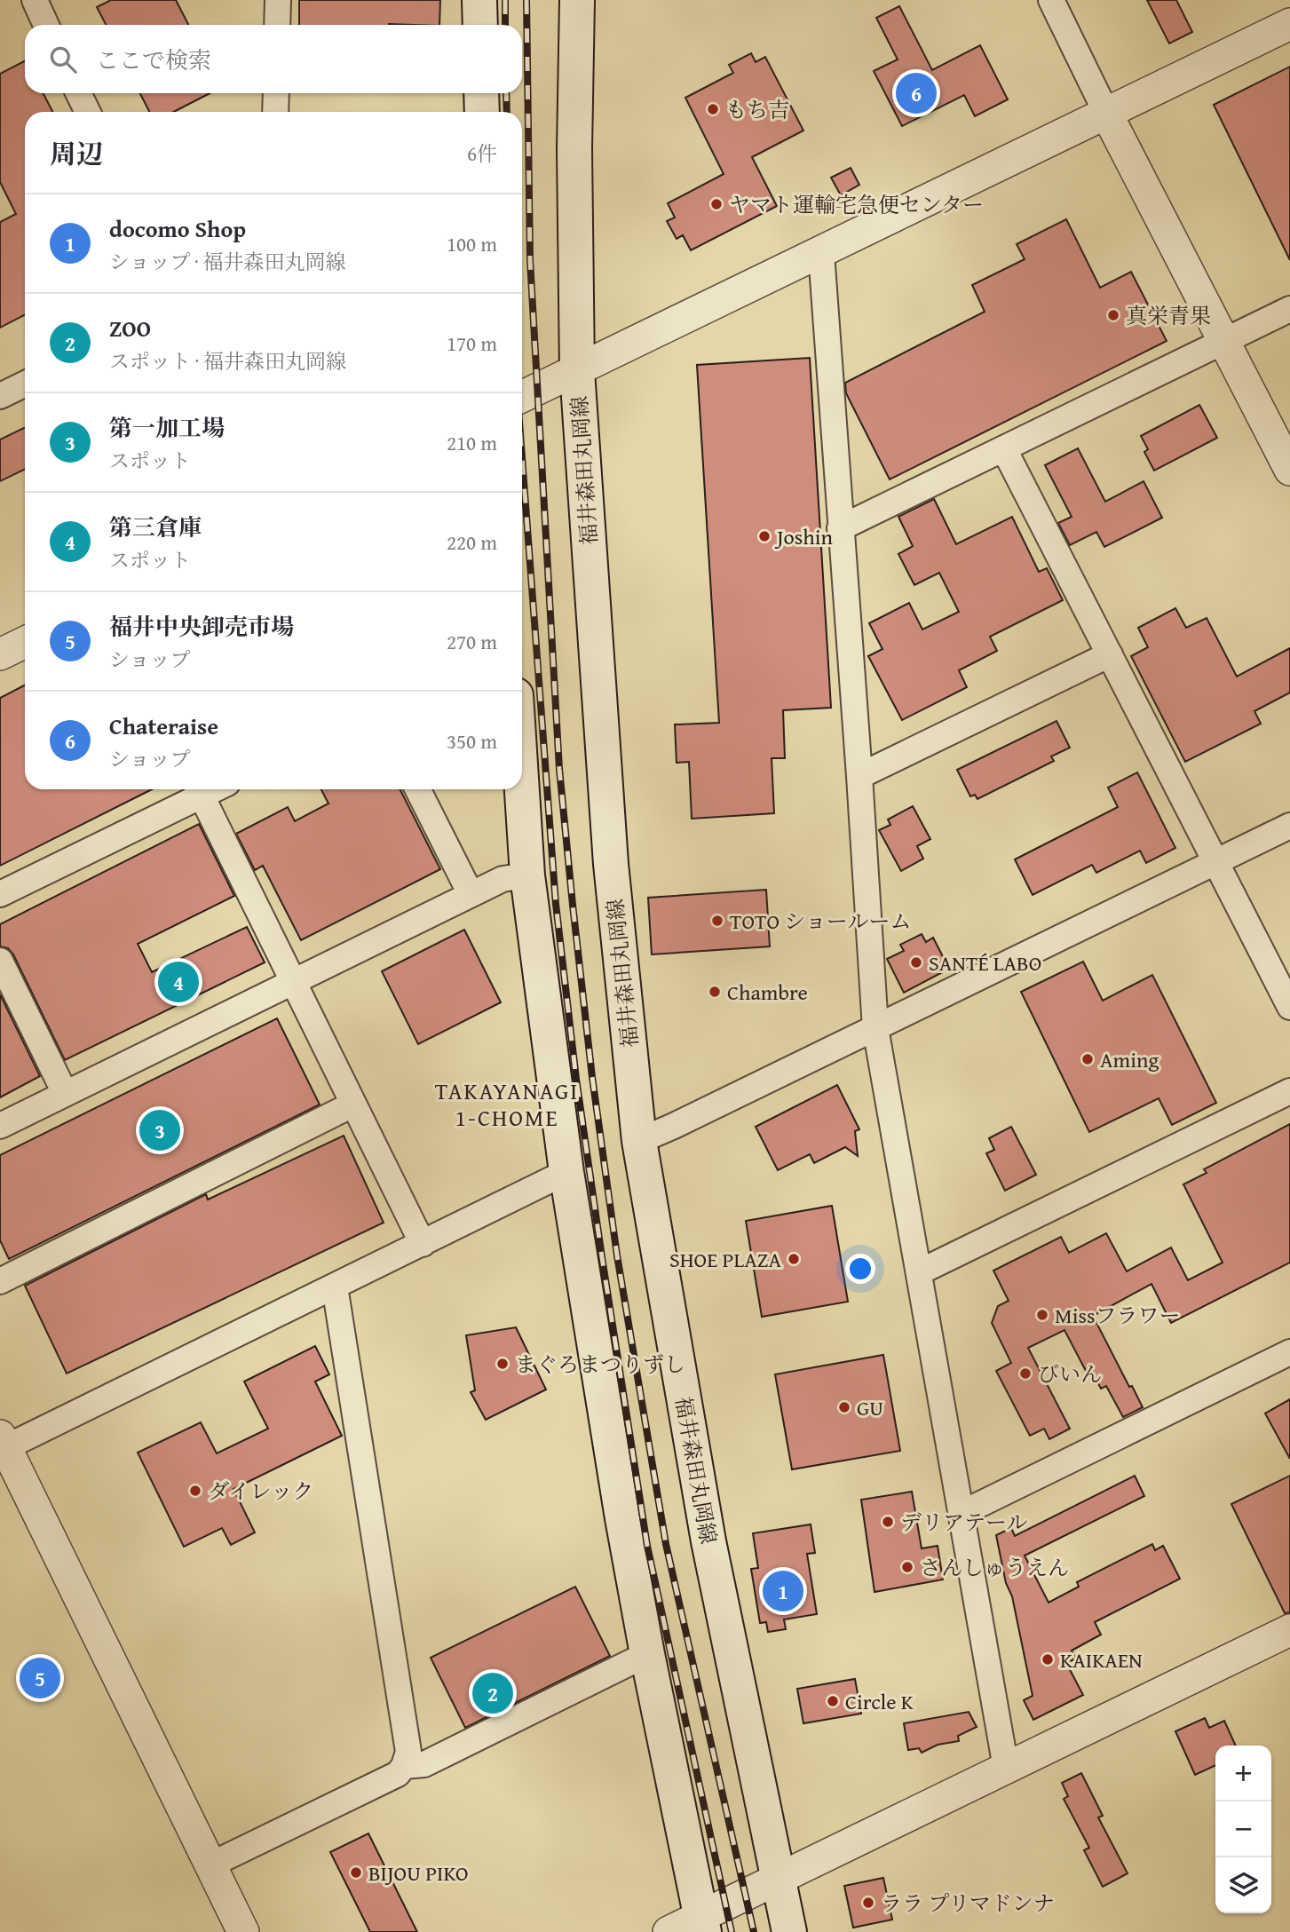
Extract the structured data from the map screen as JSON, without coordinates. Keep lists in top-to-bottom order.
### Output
{
  "streets": {
    "main road": ["福井森田丸岡線"]
  },
  "districts": ["TAKAYANAGI 1-CHOME"],
  "places": [
    "もち吉",
    "ヤマト運輸宅急便センター",
    "真栄青果",
    "Joshin",
    "TOTO ショールーム",
    "SANTÉ LABO",
    "Chambre",
    "Aming",
    "SHOE PLAZA",
    "Missフラワー",
    "まぐろまつりずし",
    "びいん",
    "GU",
    "ダイレック",
    "デリアテール",
    "さんしゅうえん",
    "KAIKAEN",
    "Circle K",
    "BIJOU PIKO",
    "ララ プリマドンナ"
  ],
  "page": {
    "search": "ここで検索",
    "pins": [
      "6",
      "4",
      "3",
      "1",
      "5",
      "2"
    ],
    "heading": ["周辺", "6件"],
    "list": [
      {
        "mark": "1",
        "name": "docomo Shop",
        "note": "ショップ · 福井森田丸岡線",
        "value": "100 m"
      },
      {
        "mark": "2",
        "name": "ZOO",
        "note": "スポット · 福井森田丸岡線",
        "value": "170 m"
      },
      {
        "mark": "3",
        "name": "第一加工場",
        "note": "スポット",
        "value": "210 m"
      },
      {
        "mark": "4",
        "name": "第三倉庫",
        "note": "スポット",
        "value": "220 m"
      },
      {
        "mark": "5",
        "name": "福井中央卸売市場",
        "note": "ショップ",
        "value": "270 m"
      },
      {
        "mark": "6",
        "name": "Chateraise",
        "note": "ショップ",
        "value": "350 m"
      }
    ],
    "map_buttons": ["+", "−"]
  }
}
